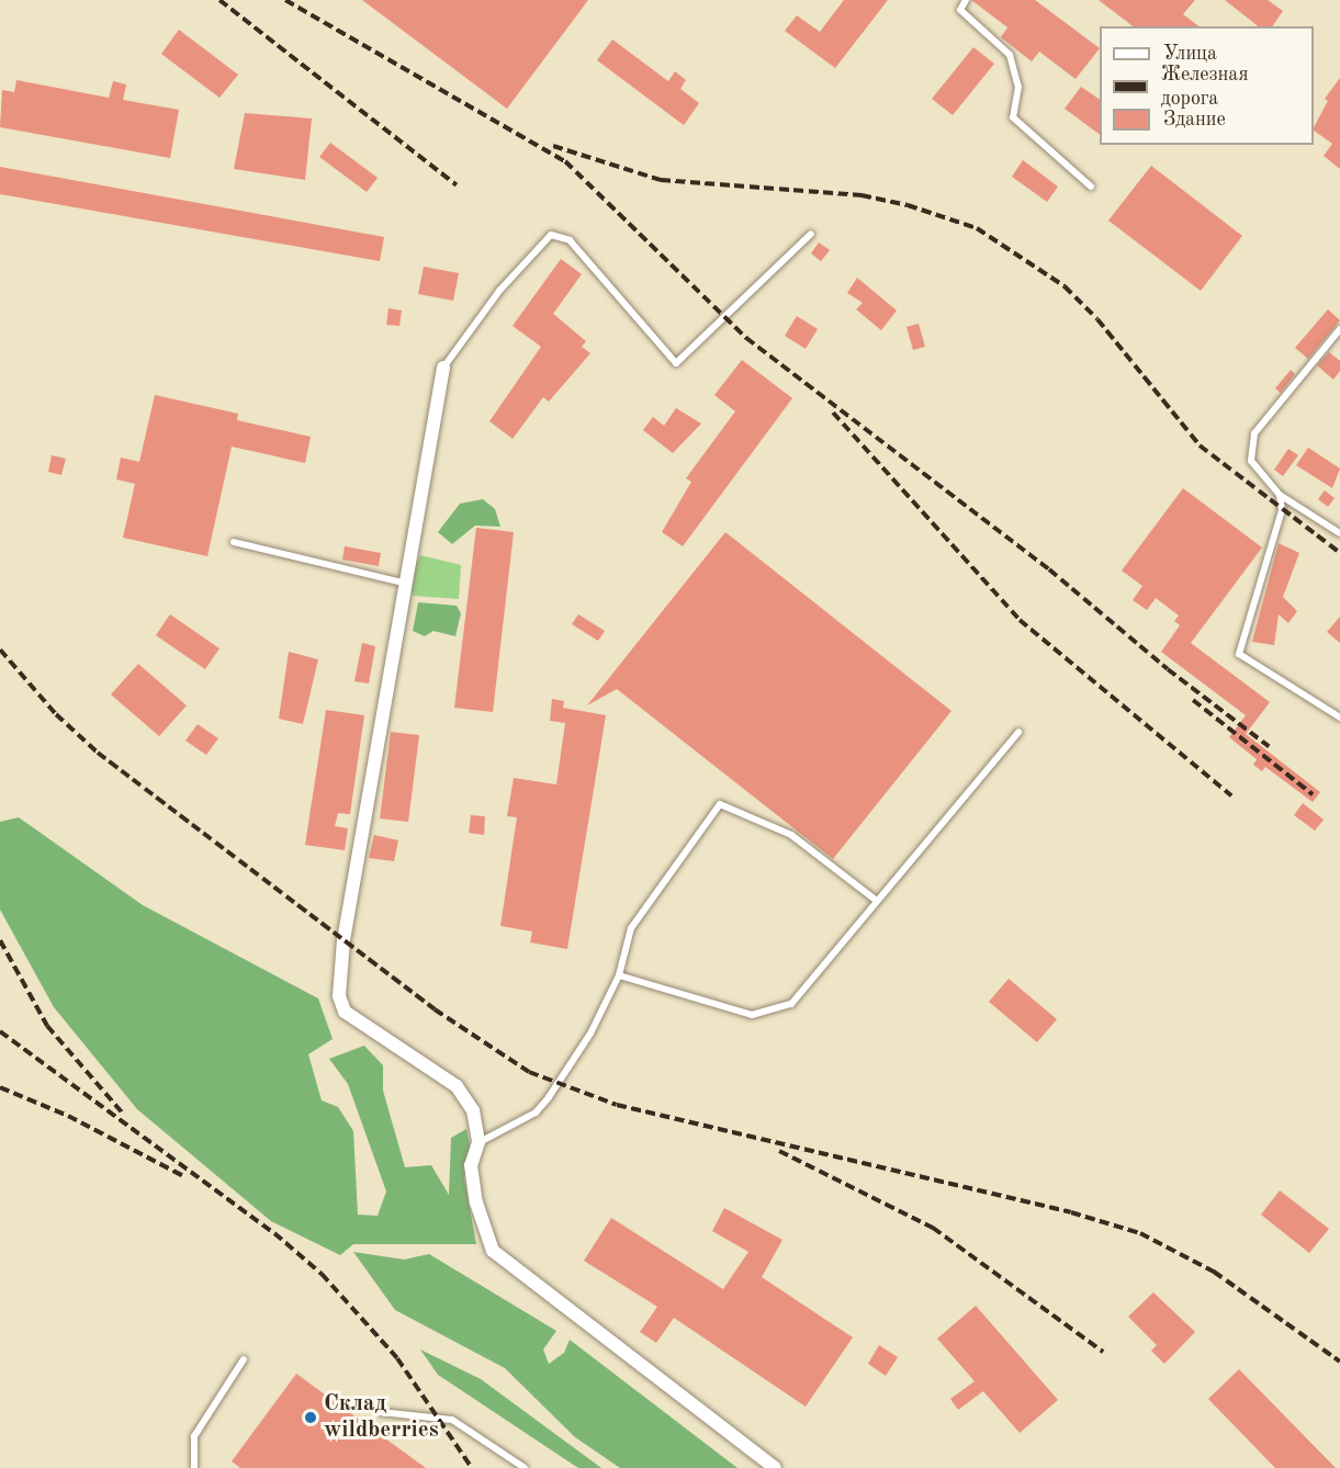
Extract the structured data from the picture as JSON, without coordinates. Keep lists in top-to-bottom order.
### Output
{
  "places": ["Склад wildberries"],
  "legend": ["Улица", "Железная дорога", "Здание"]
}
